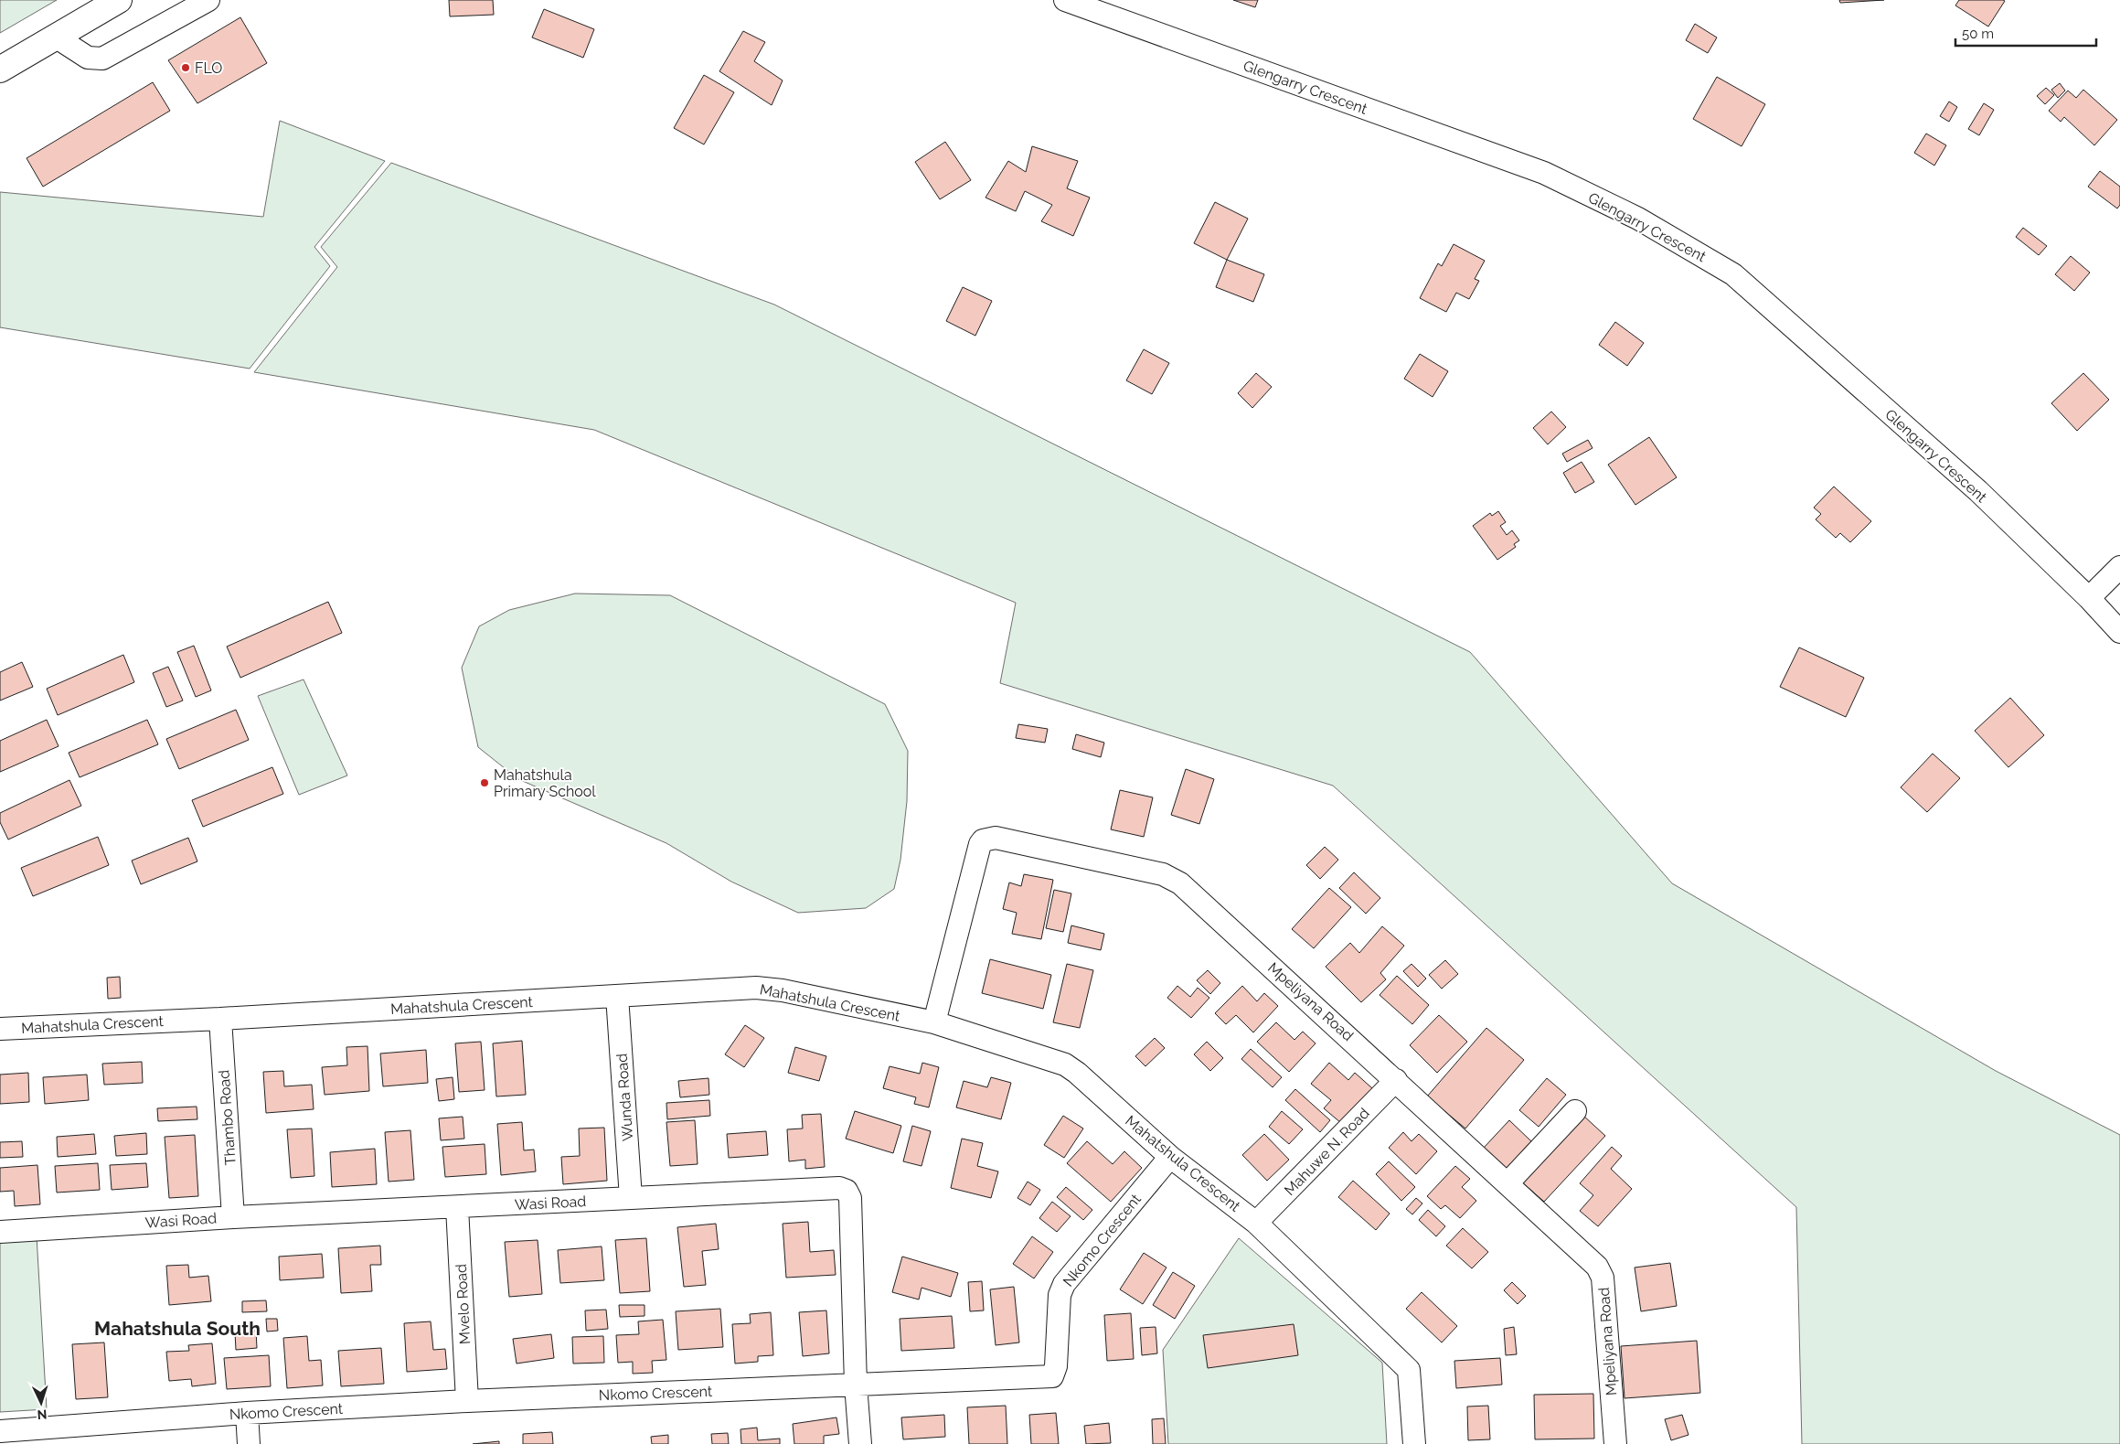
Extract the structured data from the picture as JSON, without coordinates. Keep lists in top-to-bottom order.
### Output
{
  "streets": {
    "street": [
      "Glengarry Crescent",
      "Mpeliyana Road",
      "Mahatshula Crescent",
      "Wunda Road",
      "Thambo Road",
      "Mahuwe N. Road",
      "Wasi Road",
      "Nkomo Crescent",
      "Mvelo Road"
    ]
  },
  "crossings": [
    ["Mpeliyana Road", "Mahatshula Crescent"],
    ["Mpeliyana Road", "Mahuwe N. Road"],
    ["Mahatshula Crescent", "Wunda Road"],
    ["Mahatshula Crescent", "Thambo Road"],
    ["Mahatshula Crescent", "Mahuwe N. Road"],
    ["Mahatshula Crescent", "Nkomo Crescent"],
    ["Wunda Road", "Wasi Road"],
    ["Thambo Road", "Wasi Road"],
    ["Wasi Road", "Nkomo Crescent"],
    ["Wasi Road", "Mvelo Road"],
    ["Nkomo Crescent", "Mvelo Road"]
  ],
  "districts": ["Mahatshula South"],
  "places": ["FLO", "Mahatshula Primary School"],
  "scale_bar": "50 m",
  "north": "bottom"
}
